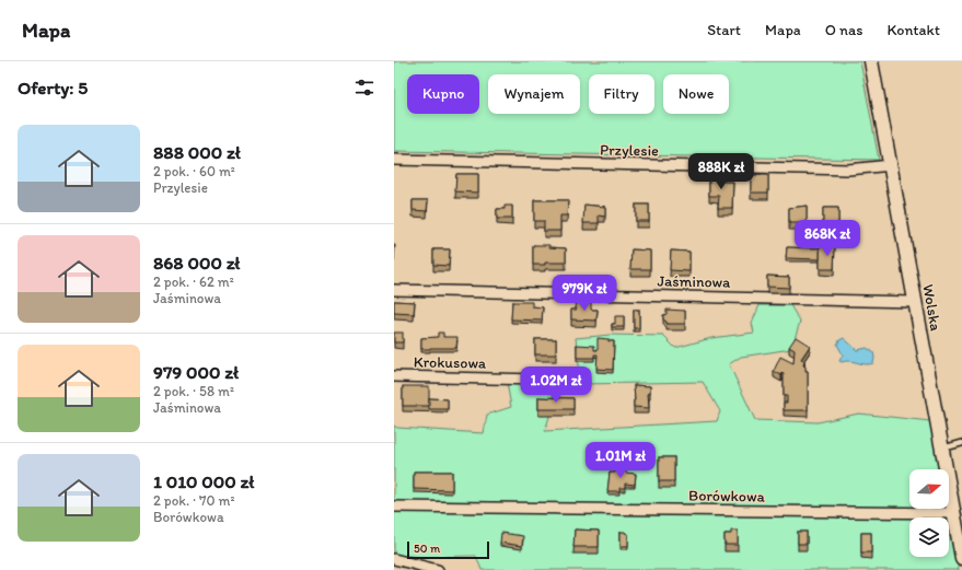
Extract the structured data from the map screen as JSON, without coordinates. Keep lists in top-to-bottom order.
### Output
{
  "streets": {
    "street": [
      "Przylesie",
      "Jaśminowa",
      "Wolska",
      "Krokusowa",
      "Borówkowa"
    ]
  },
  "crossings": [
    ["Przylesie", "Wolska"],
    ["Jaśminowa", "Wolska"],
    ["Wolska", "Borówkowa"]
  ],
  "scale_bar": "50 m",
  "north": "right",
  "page": {
    "header": "Mapa",
    "nav": [
      "Start",
      "Mapa",
      "O nas",
      "Kontakt"
    ],
    "heading": "Oferty: 5",
    "chip": [
      "Kupno",
      "Wynajem",
      "Filtry",
      "Nowe"
    ],
    "list": [
      {
        "name": "888 000 zł",
        "note": "2 pok. · 60 m² · Przylesie"
      },
      {
        "name": "868 000 zł",
        "note": "2 pok. · 62 m² · Jaśminowa"
      },
      {
        "name": "979 000 zł",
        "note": "2 pok. · 58 m² · Jaśminowa"
      },
      {
        "name": "1 010 000 zł",
        "note": "2 pok. · 70 m² · Borówkowa"
      }
    ],
    "price": [
      "888K zł",
      "868K zł",
      "979K zł",
      "1.02M zł",
      "1.01M zł"
    ],
    "scale": "50 m"
  }
}
